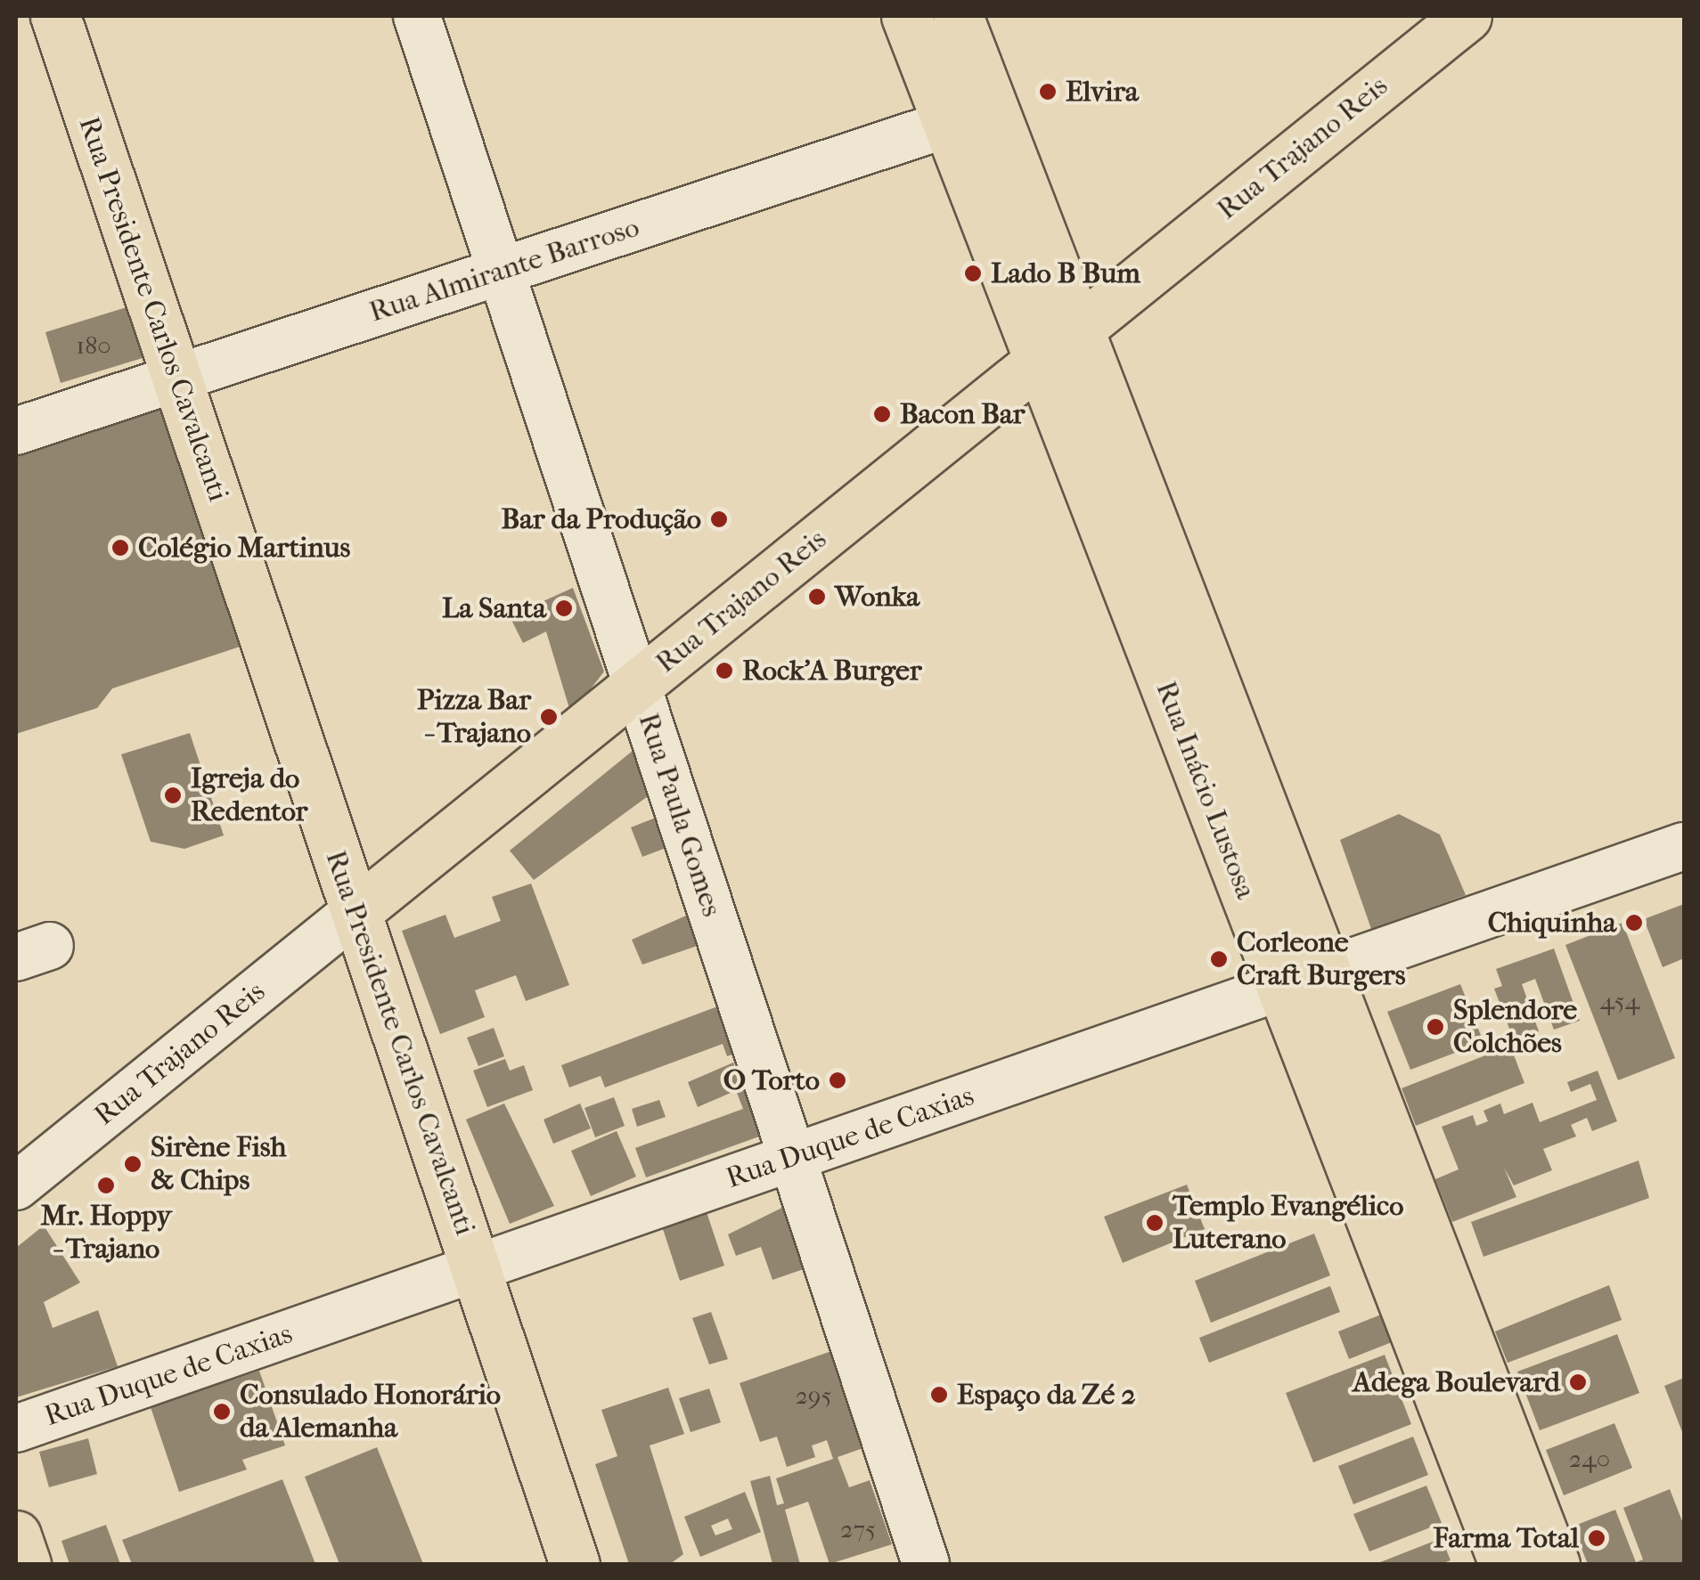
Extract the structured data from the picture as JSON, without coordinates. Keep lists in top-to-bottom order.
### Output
{
  "streets": {
    "main road": ["Rua Trajano Reis", "Rua Presidente Carlos Cavalcanti", "Rua Inácio Lustosa"],
    "street": ["Rua Almirante Barroso", "Rua Paula Gomes", "Rua Duque de Caxias"]
  },
  "crossings": [
    ["Rua Trajano Reis", "Rua Presidente Carlos Cavalcanti"],
    ["Rua Trajano Reis", "Rua Inácio Lustosa"],
    ["Rua Trajano Reis", "Rua Paula Gomes"],
    ["Rua Almirante Barroso", "Rua Presidente Carlos Cavalcanti"],
    ["Rua Almirante Barroso", "Rua Inácio Lustosa"],
    ["Rua Almirante Barroso", "Rua Paula Gomes"],
    ["Rua Presidente Carlos Cavalcanti", "Rua Duque de Caxias"],
    ["Rua Inácio Lustosa", "Rua Duque de Caxias"],
    ["Rua Paula Gomes", "Rua Duque de Caxias"]
  ],
  "places": [
    "Elvira",
    "Lado B Bum",
    "Bacon Bar",
    "Bar da Produção",
    "Colégio Martinus",
    "Wonka",
    "La Santa",
    "Rock'A Burger",
    "Pizza Bar - Trajano",
    "Igreja do Redentor",
    "Chiquinha",
    "Corleone Craft Burgers",
    "Splendore Colchões",
    "O Torto",
    "Sirène Fish & Chips",
    "Mr. Hoppy - Trajano",
    "Templo Evangélico Luterano",
    "Adega Boulevard",
    "Espaço da Zé 2",
    "Consulado Honorário da Alemanha",
    "Farma Total"
  ],
  "house_numbers": [
    "180",
    "454",
    "295",
    "240",
    "275"
  ]
}
